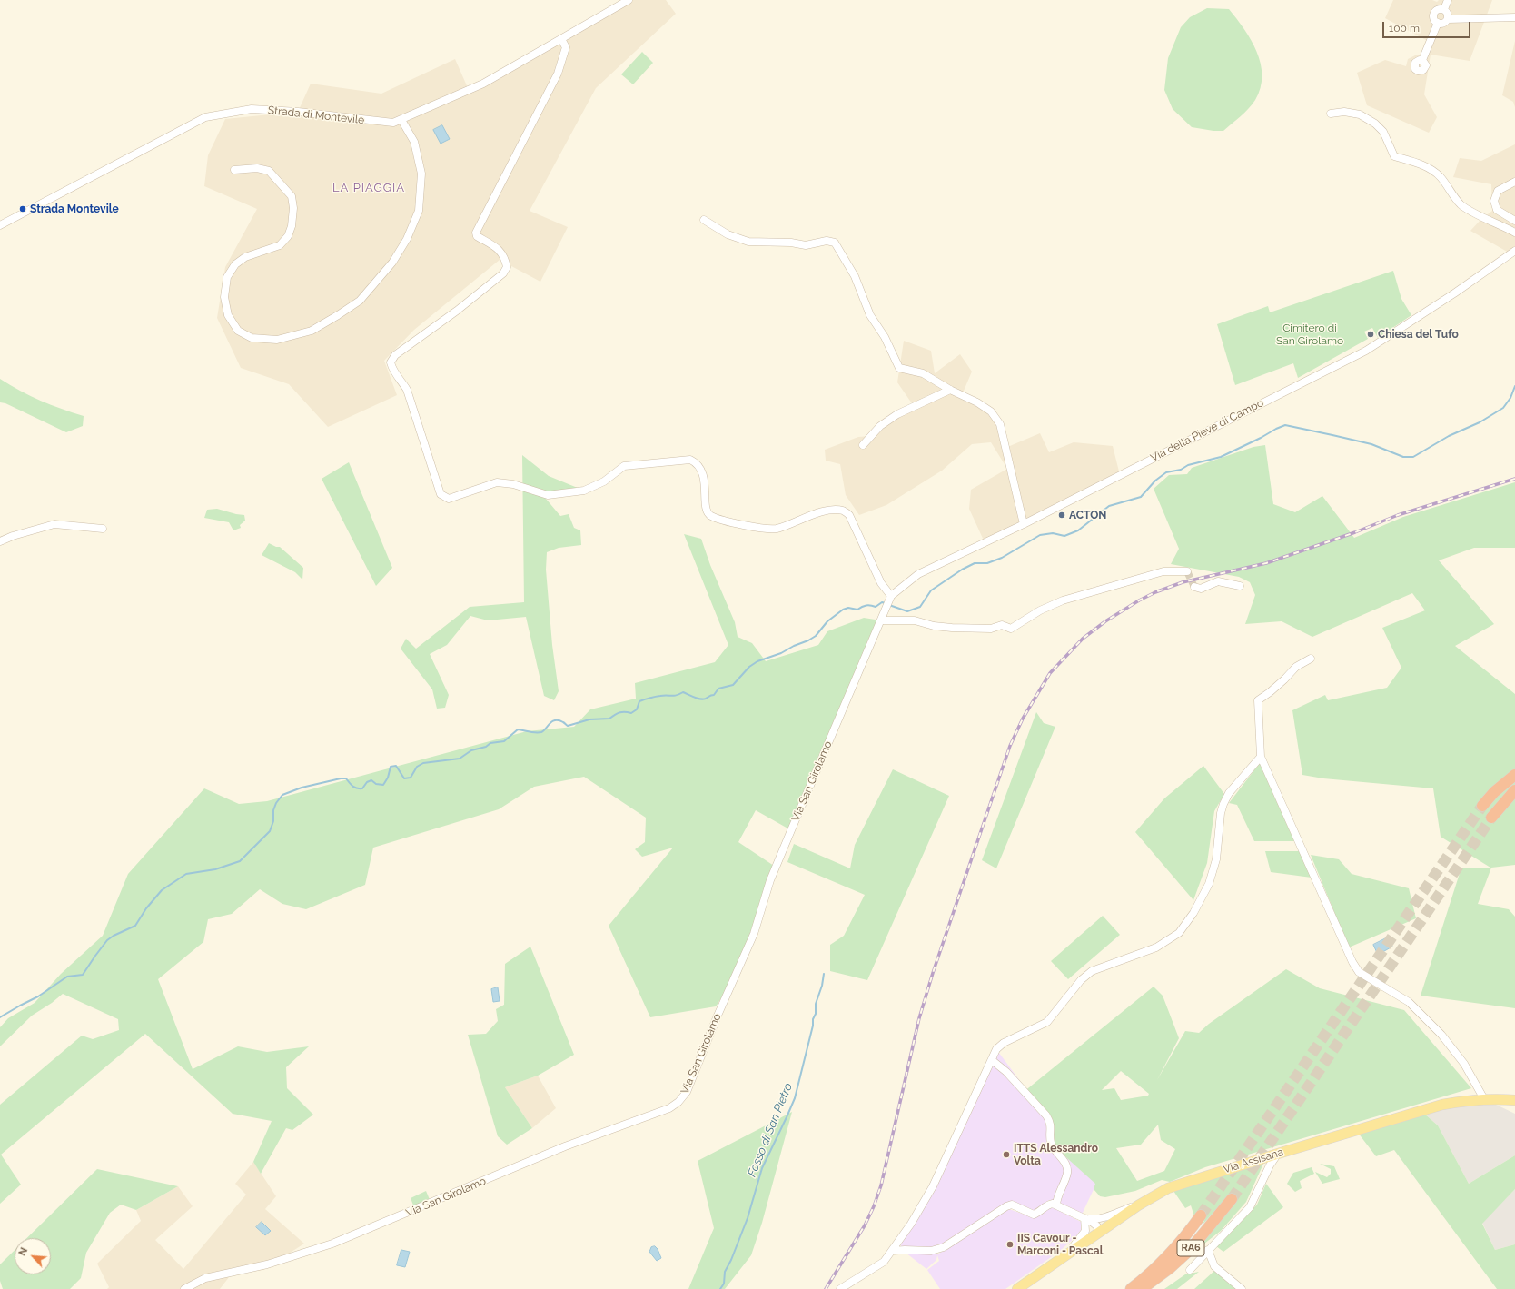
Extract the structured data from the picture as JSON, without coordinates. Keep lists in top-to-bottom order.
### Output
{
  "streets": {
    "highway": ["RA6"],
    "main road": ["Via Assisana"],
    "street": ["Strada di Montevile", "Via della Pieve di Campo", "Via San Girolamo"]
  },
  "crossings": [
    ["Via della Pieve di Campo", "Via San Girolamo"]
  ],
  "districts": ["LA PIAGGIA"],
  "water": ["Fosso di San Pietro"],
  "parks": ["Cimitero di San Girolamo"],
  "places": [
    "Strada Montevile",
    "Chiesa del Tufo",
    "ACTON",
    "ITTS Alessandro Volta",
    "IIS Cavour - Marconi - Pascal"
  ],
  "scale_bar": "100 m",
  "north": "top left"
}
